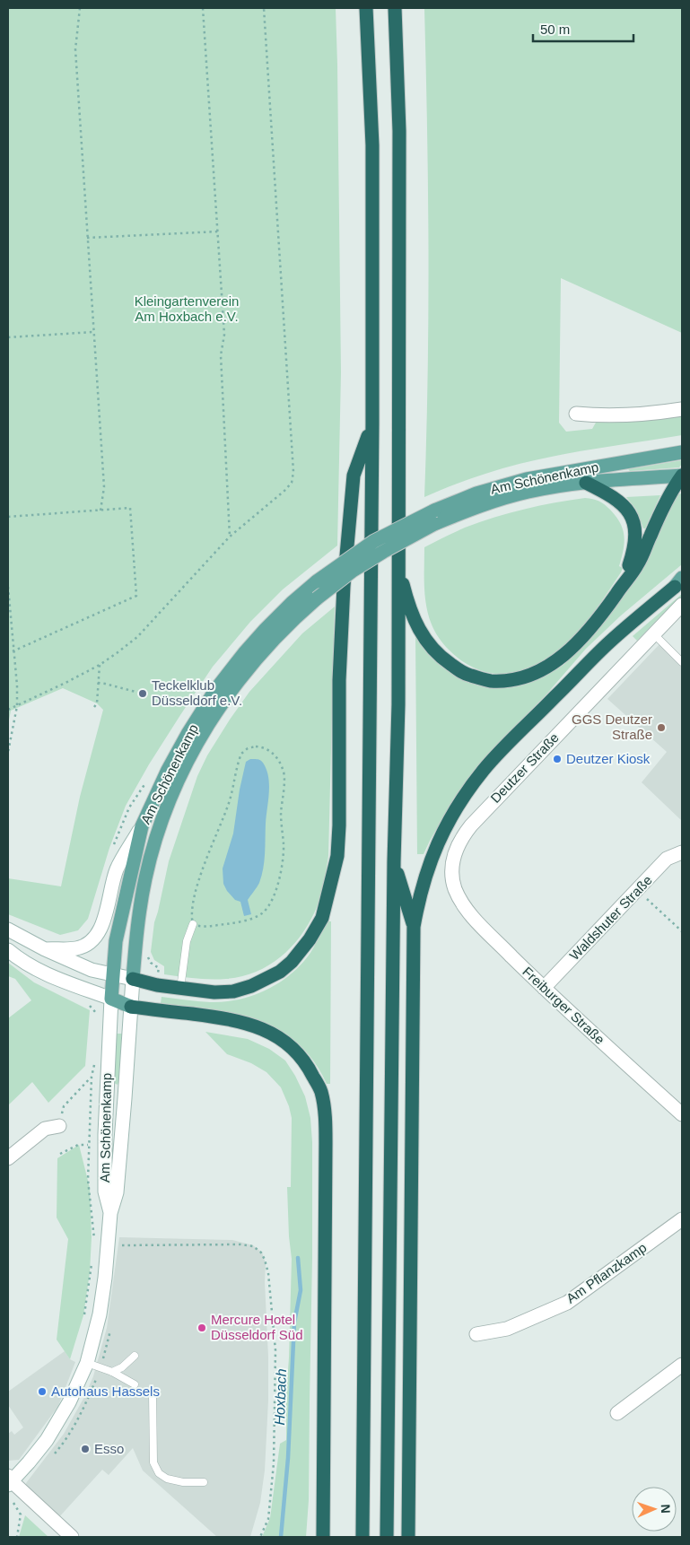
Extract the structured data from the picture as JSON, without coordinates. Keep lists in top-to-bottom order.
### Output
{
  "streets": {
    "main road": ["Am Schönenkamp"],
    "street": [
      "Deutzer Straße",
      "Waldshuter Straße",
      "Freiburger Straße",
      "Am Pflanzkamp"
    ]
  },
  "crossings": [
    ["Deutzer Straße", "Freiburger Straße"],
    ["Waldshuter Straße", "Freiburger Straße"]
  ],
  "water": ["Hoxbach"],
  "parks": ["Kleingartenverein Am Hoxbach e.V."],
  "places": [
    "Teckelklub Düsseldorf e.V.",
    "GGS Deutzer Straße",
    "Deutzer Kiosk",
    "Mercure Hotel Düsseldorf Süd",
    "Autohaus Hassels",
    "Esso"
  ],
  "scale_bar": "50 m",
  "north": "right"
}
